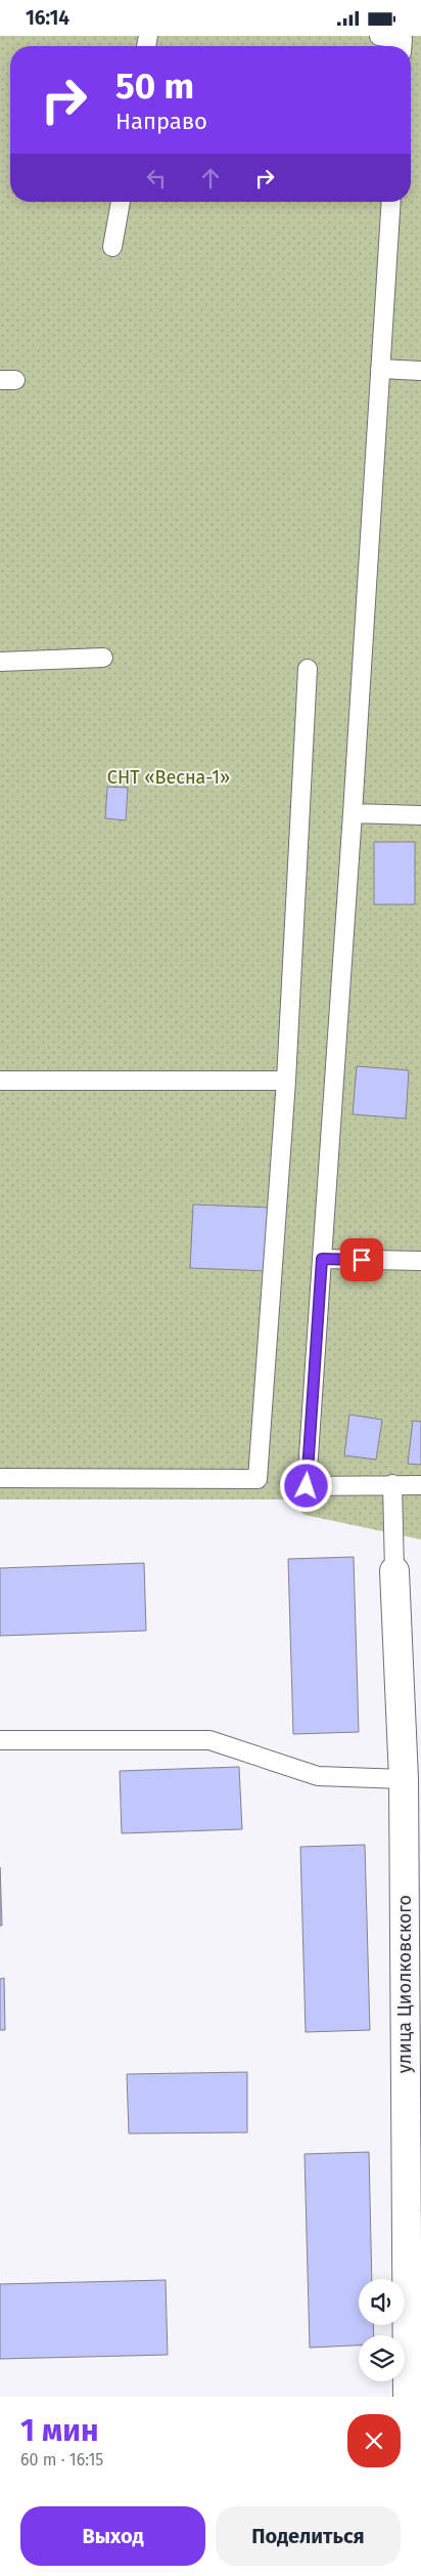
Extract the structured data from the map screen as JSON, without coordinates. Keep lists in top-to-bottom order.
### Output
{
  "streets": {
    "street": ["улица Циолковского"]
  },
  "parks": ["СНТ «Весна-1»"],
  "page": {
    "status": "16:14",
    "turn": ["50 m", "Направо"],
    "heading": ["1 мин", "60 m · 16:15"],
    "buttons": ["Выход", "Поделиться"]
  }
}
